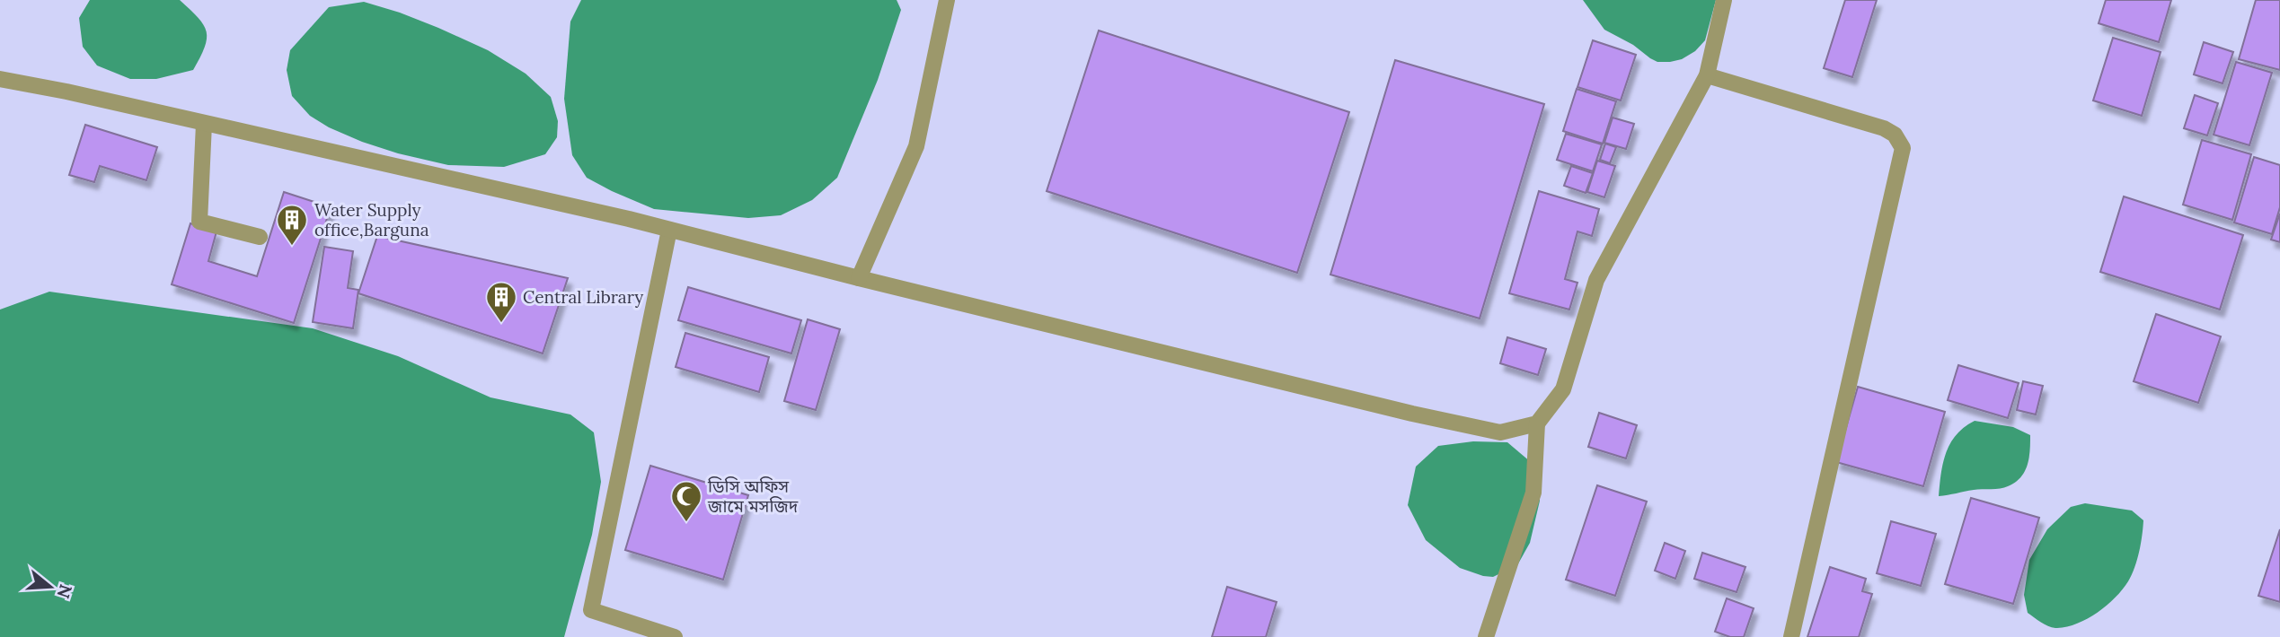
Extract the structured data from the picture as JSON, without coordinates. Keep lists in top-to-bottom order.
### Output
{
  "places": {
    "building": ["Water Supply office,Barguna", "Central Library"],
    "mosque": ["ডিসি অফিস জামে মসজিদ"]
  },
  "north": "right"
}
